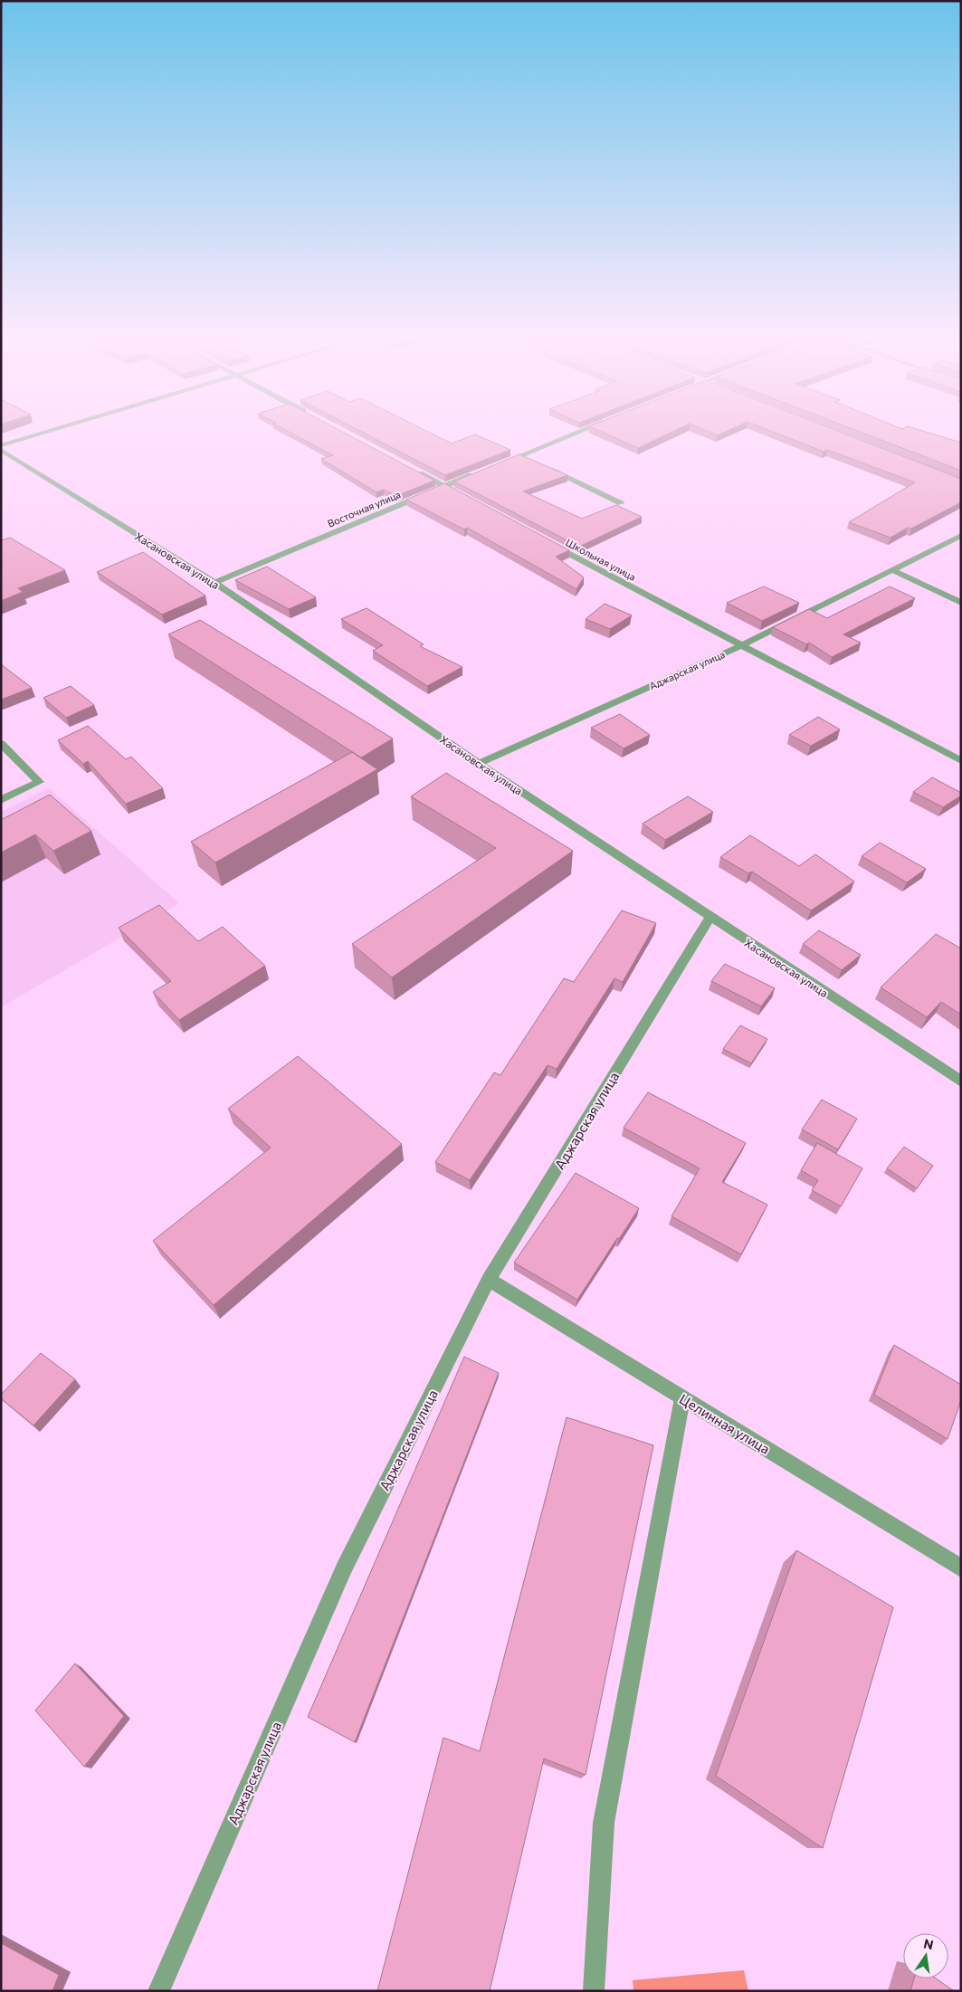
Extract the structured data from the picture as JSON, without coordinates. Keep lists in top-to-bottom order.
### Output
{
  "streets": {
    "street": [
      "Восточная улица",
      "Школьная улица",
      "Хасановская улица",
      "Аджарская улица",
      "Целинная улица"
    ]
  },
  "crossings": [
    ["Восточная улица", "Хасановская улица"],
    ["Школьная улица", "Аджарская улица"],
    ["Хасановская улица", "Аджарская улица"],
    ["Аджарская улица", "Целинная улица"]
  ],
  "north": "top"
}
